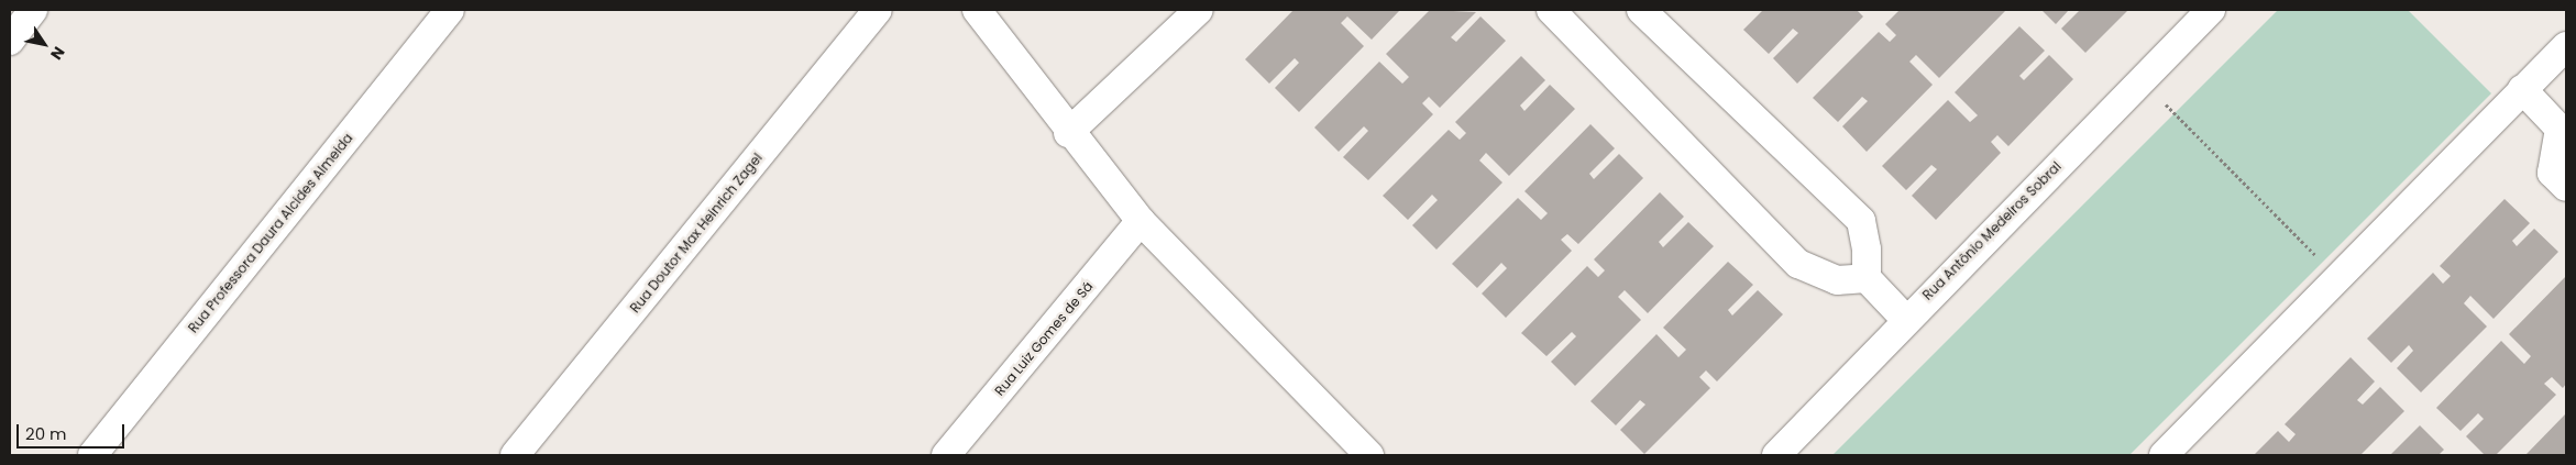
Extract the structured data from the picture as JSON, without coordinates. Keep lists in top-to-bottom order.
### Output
{
  "streets": {
    "street": [
      "Rua Antônio Medeiros Sobral",
      "Rua Professora Daura Alcides Almeida",
      "Rua Doutor Max Heinrich Zagel",
      "Rua Luiz Gomes de Sá"
    ]
  },
  "scale_bar": "20 m",
  "north": "bottom right"
}
